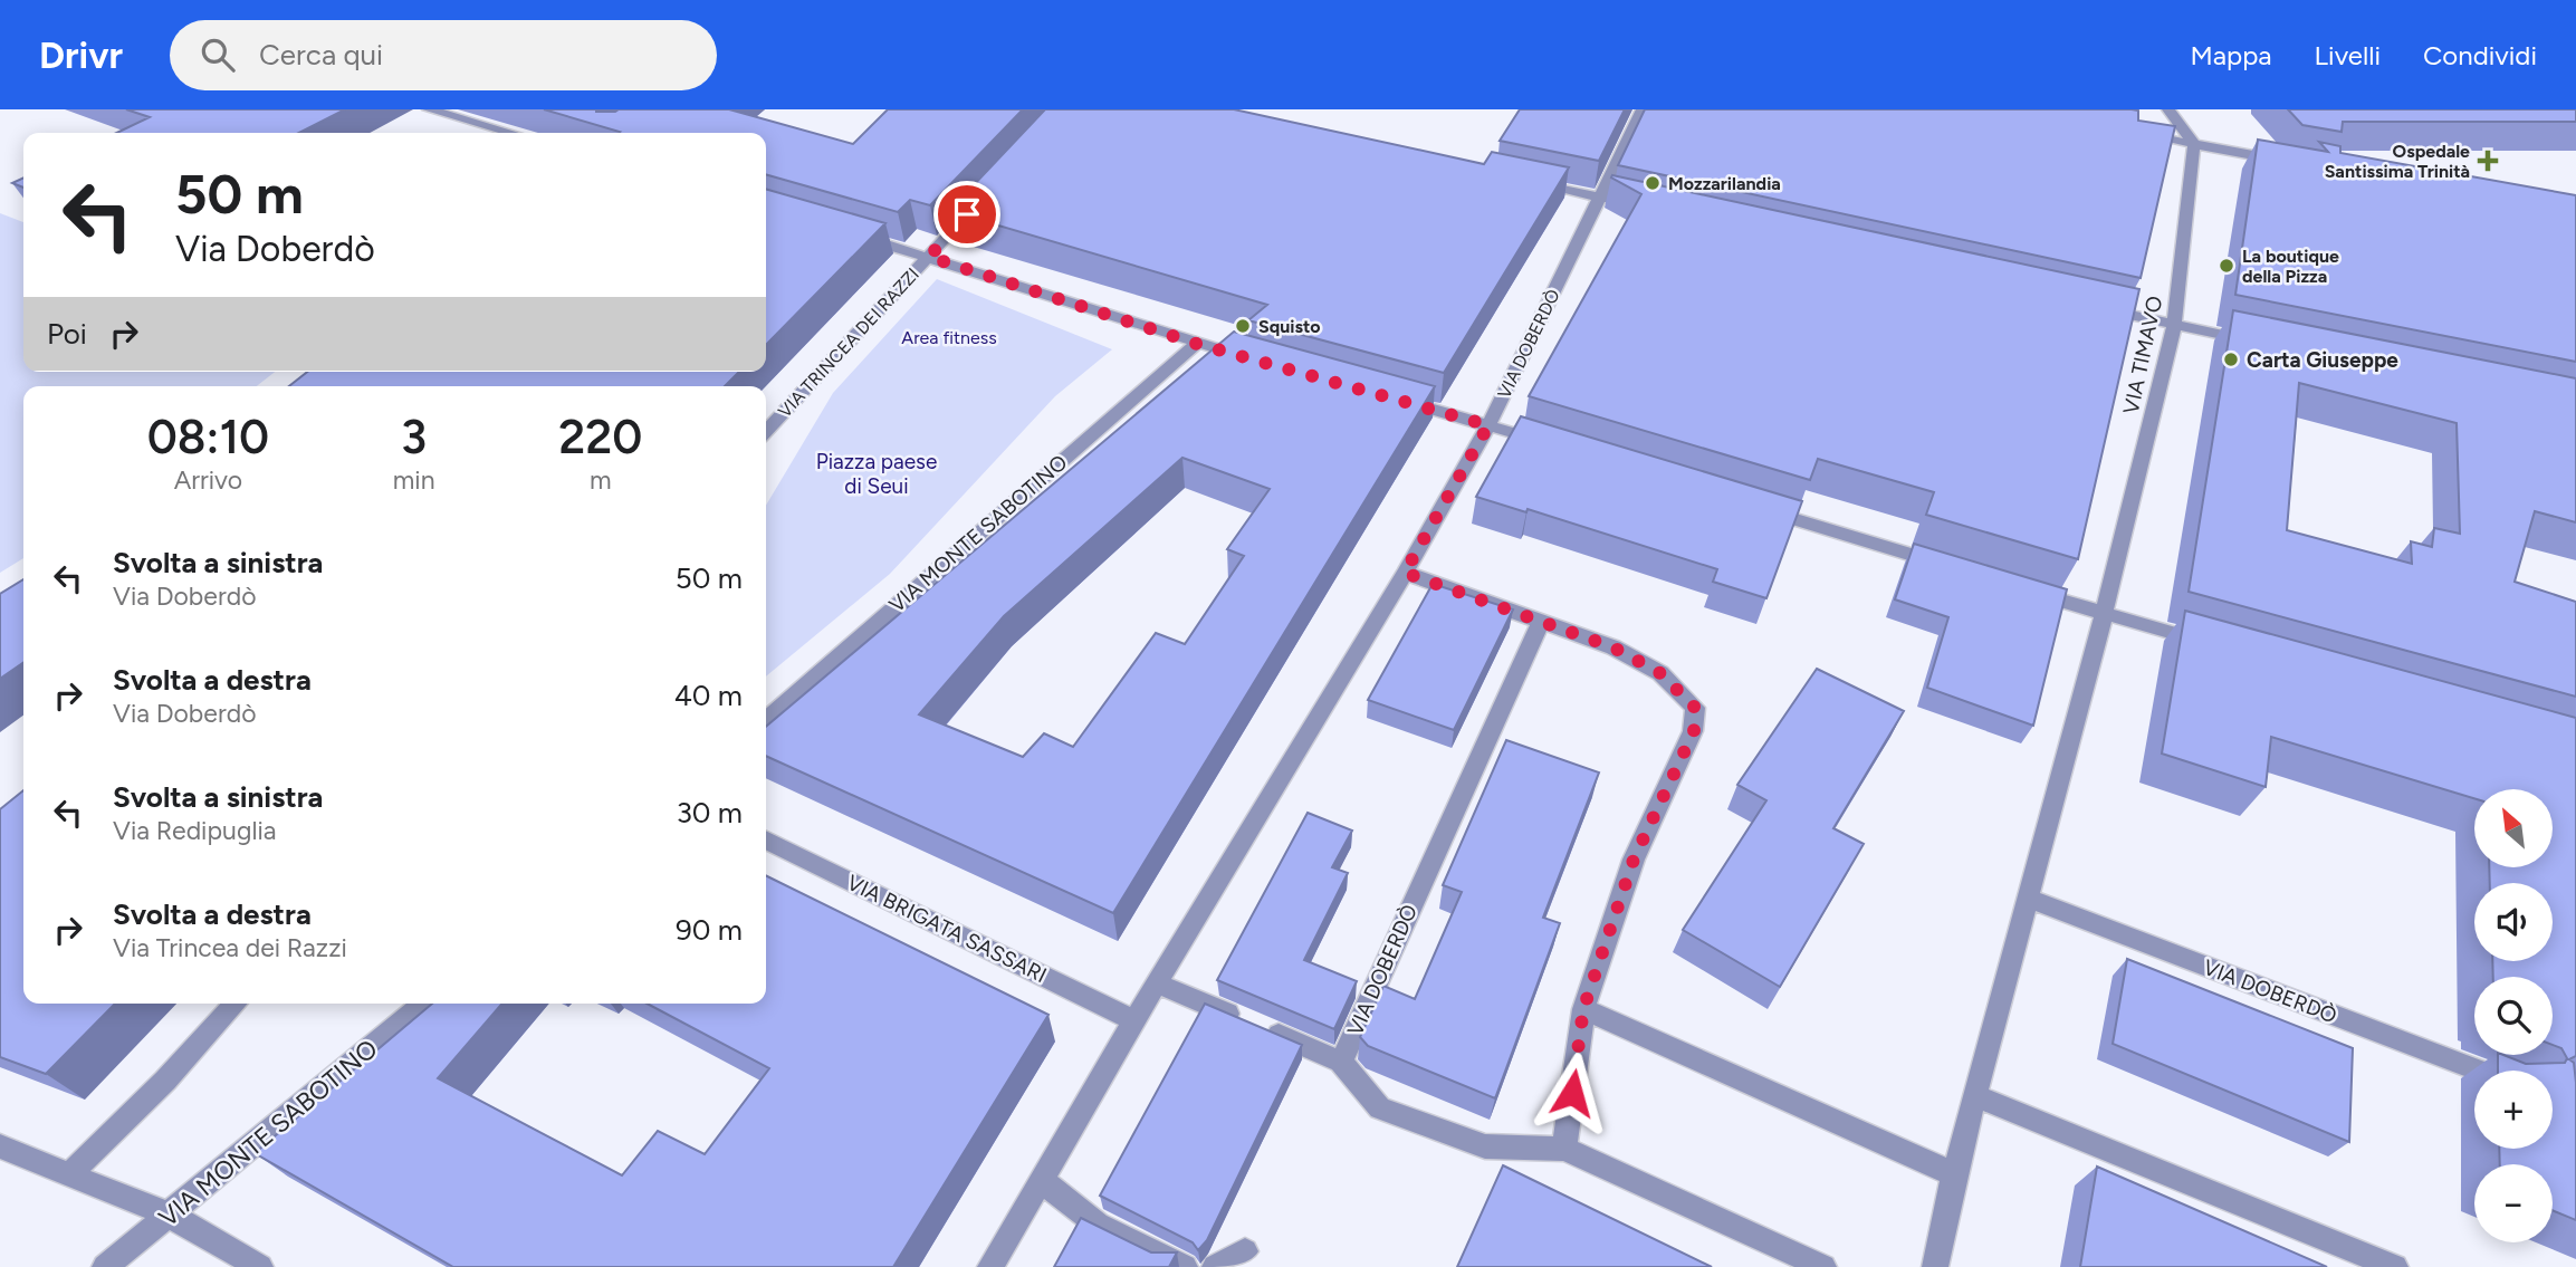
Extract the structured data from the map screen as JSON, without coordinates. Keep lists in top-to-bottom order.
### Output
{
  "streets": {
    "street": [
      "VIA TRINCEA DEI RAZZI",
      "VIA DOBERDÒ",
      "VIA TIMAVO",
      "VIA MONTE SABOTINO",
      "VIA BRIGATA SASSARI"
    ]
  },
  "crossings": [
    ["VIA DOBERDÒ", "VIA BRIGATA SASSARI"]
  ],
  "parks": ["Area fitness", "Piazza paese di Seui"],
  "places": {
    "health": ["Ospedale Santissima Trinità"],
    "other": [
      "Mozzarilandia",
      "La boutique della Pizza",
      "Squisto",
      "Carta Giuseppe"
    ]
  },
  "north": "top left",
  "page": {
    "header": "Drivr",
    "search": "Cerca qui",
    "nav": ["Mappa", "Livelli", "Condividi"],
    "turn": ["50 m", "Via Doberdò"],
    "then": "Poi",
    "eta": [
      "08:10",
      "Arrivo",
      "3",
      "min",
      "220",
      "m"
    ],
    "list": [
      {
        "name": "Svolta a sinistra",
        "note": "Via Doberdò",
        "value": "50 m"
      },
      {
        "name": "Svolta a destra",
        "note": "Via Doberdò",
        "value": "40 m"
      },
      {
        "name": "Svolta a sinistra",
        "note": "Via Redipuglia",
        "value": "30 m"
      },
      {
        "name": "Svolta a destra",
        "note": "Via Trincea dei Razzi",
        "value": "90 m"
      }
    ],
    "map_buttons": ["+", "−"]
  }
}
